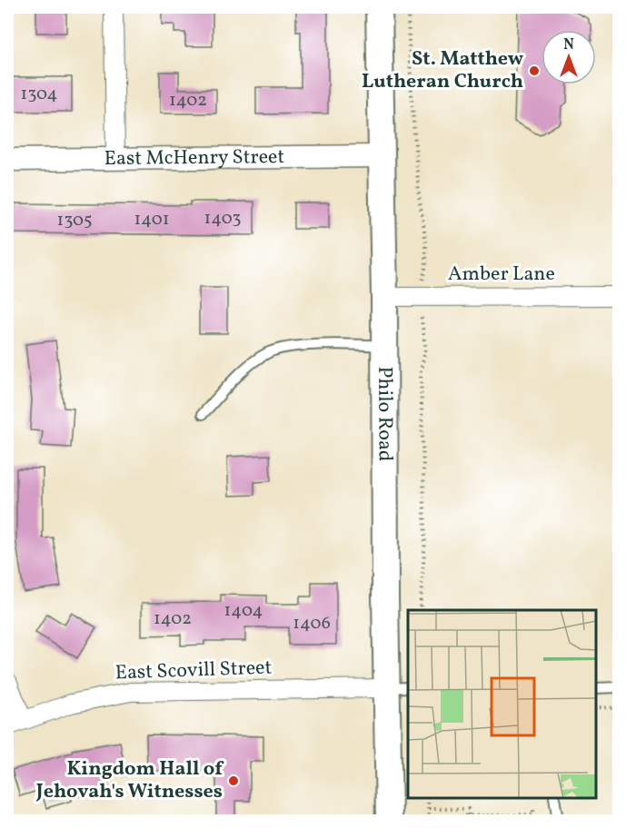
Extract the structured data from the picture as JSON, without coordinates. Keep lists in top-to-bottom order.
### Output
{
  "streets": {
    "main road": ["Philo Road"],
    "street": ["East McHenry Street", "Amber Lane", "East Scovill Street"]
  },
  "crossings": [
    ["East McHenry Street", "Philo Road"],
    ["Amber Lane", "Philo Road"],
    ["Philo Road", "East Scovill Street"]
  ],
  "places": ["St. Matthew Lutheran Church", "Kingdom Hall of Jehovah's Witnesses"],
  "house_numbers": [
    "1304",
    "1402",
    "1403",
    "1401",
    "1305",
    "1404",
    "1402",
    "1406"
  ],
  "north": "top"
}
